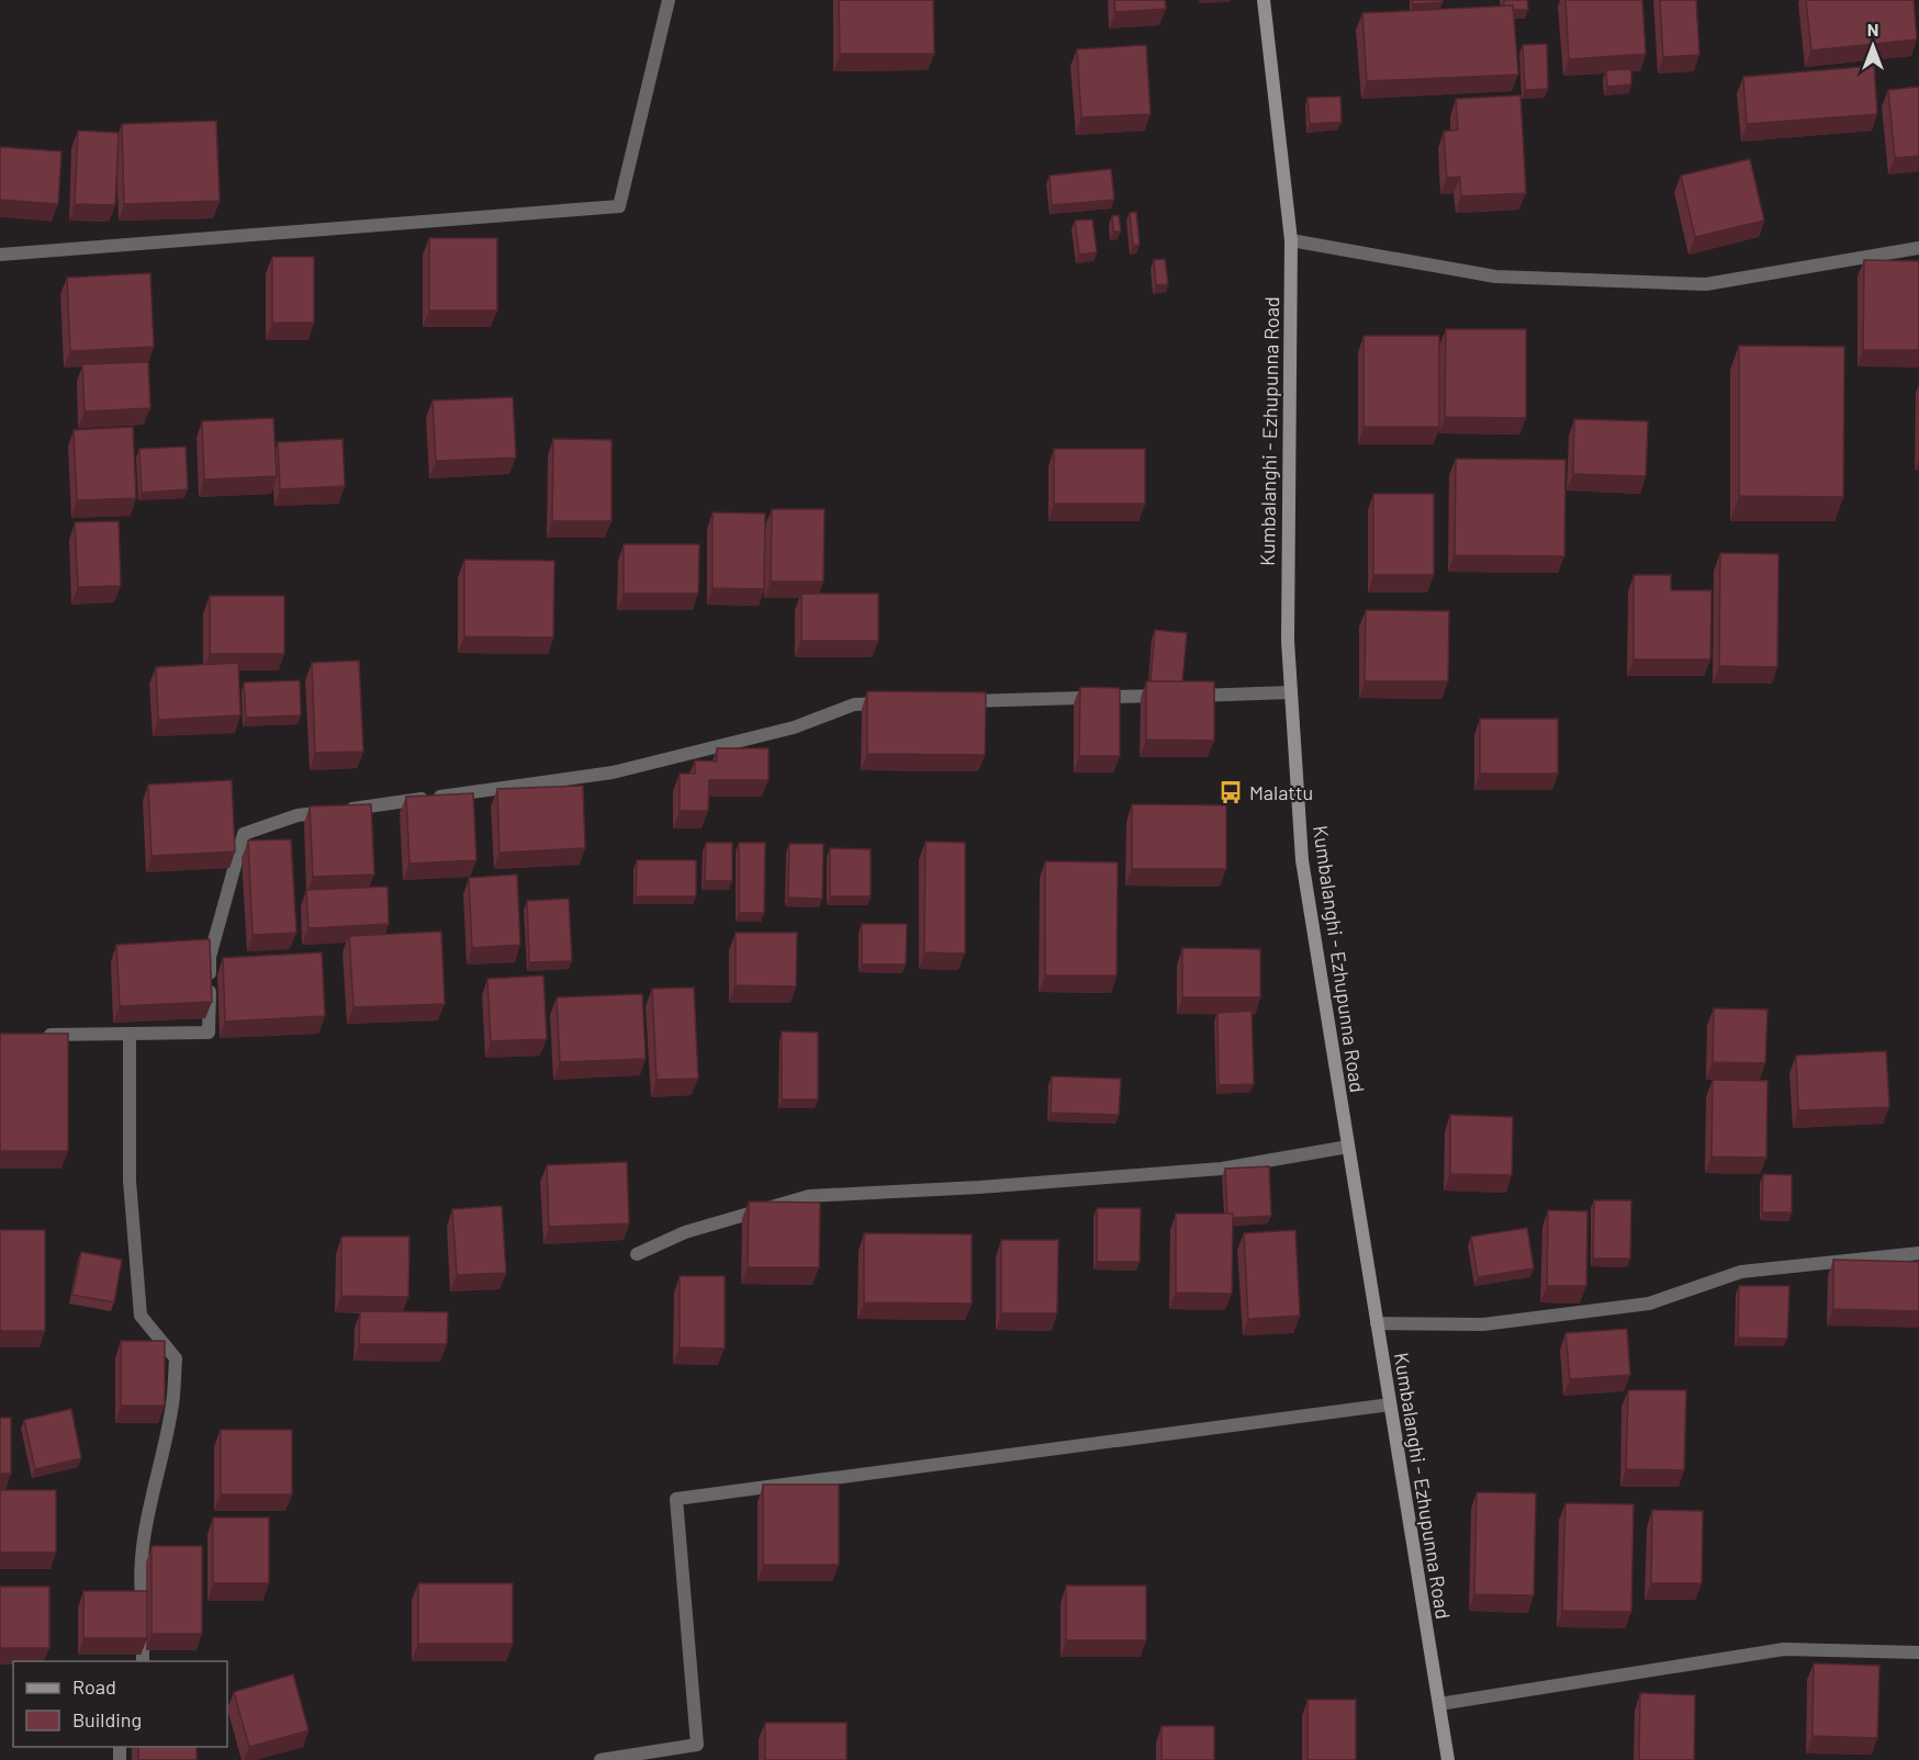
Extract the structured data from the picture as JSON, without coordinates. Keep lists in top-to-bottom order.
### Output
{
  "streets": {
    "main road": ["Kumbalanghi - Ezhupunna Road"]
  },
  "places": {
    "bus stop": ["Malattu"]
  },
  "legend": ["Road", "Building"],
  "north": "top"
}
